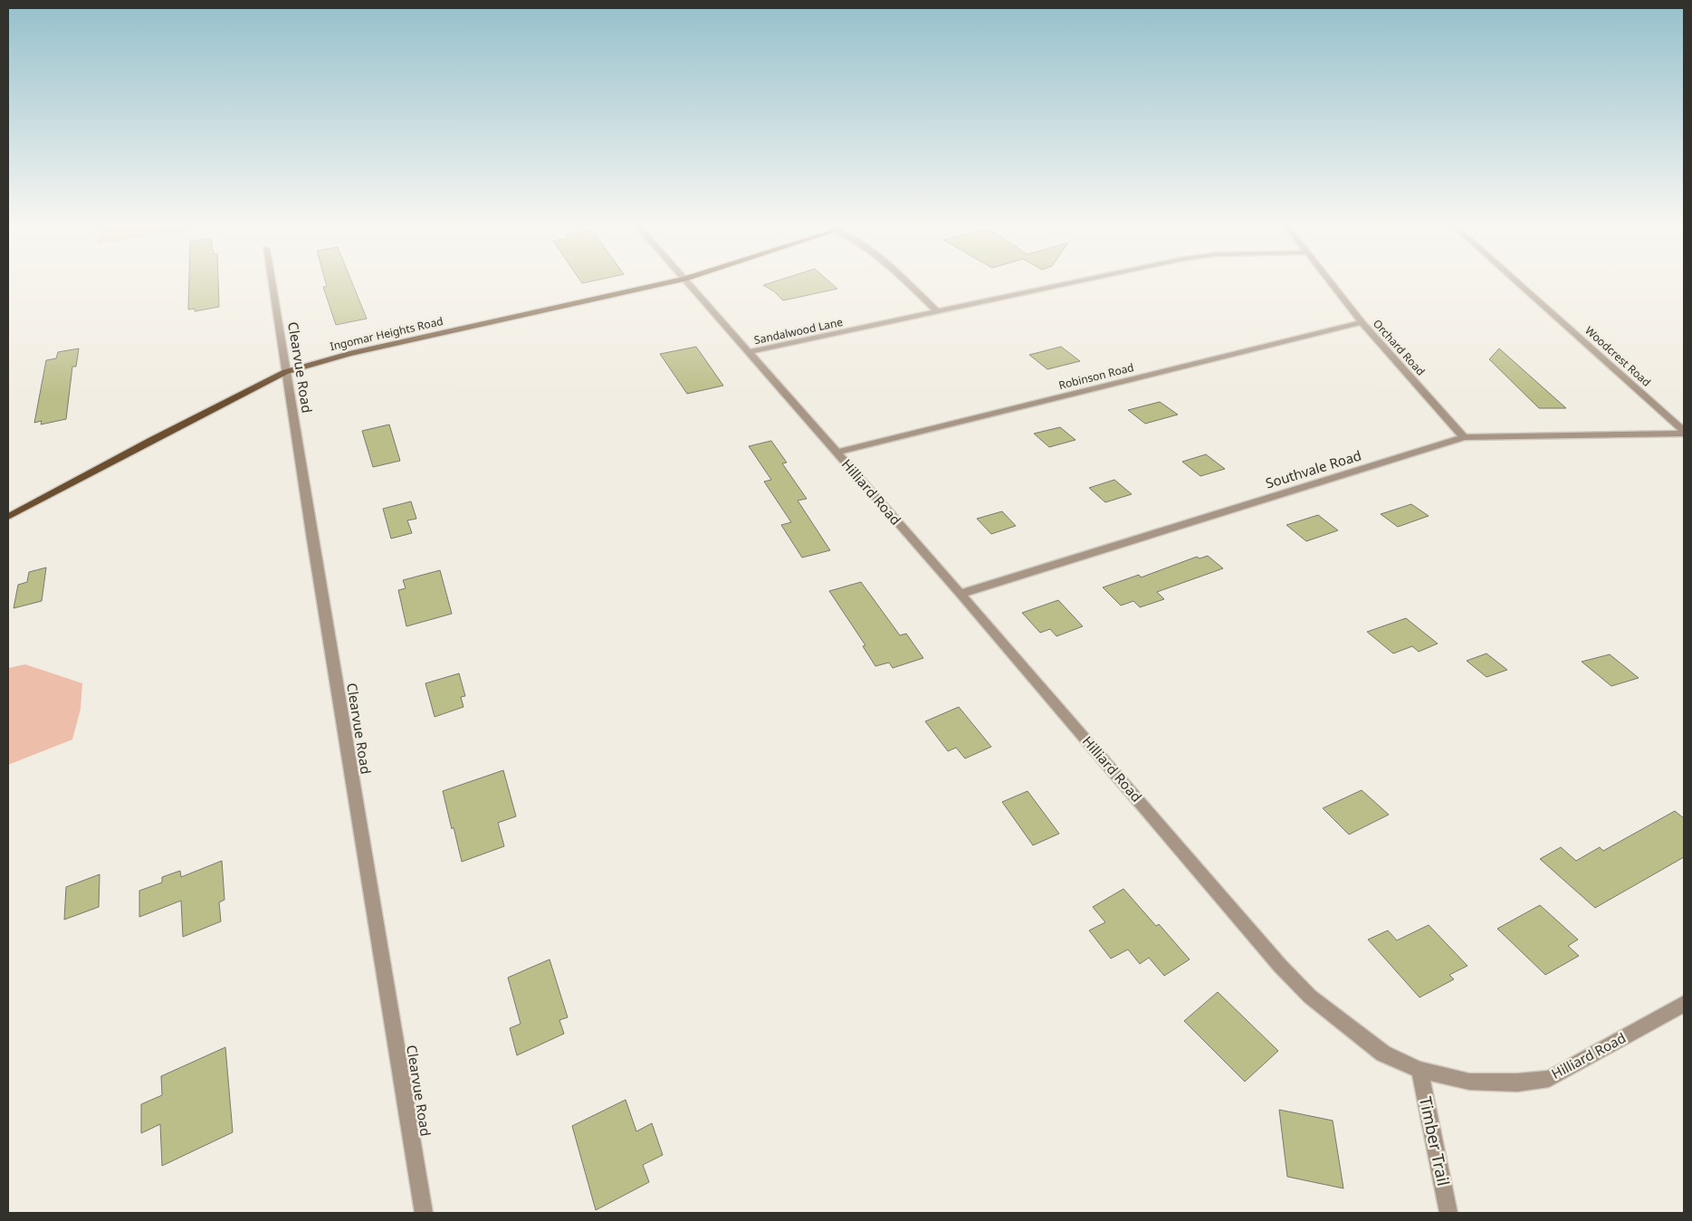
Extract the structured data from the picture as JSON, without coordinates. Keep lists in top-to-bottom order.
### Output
{
  "streets": {
    "main road": ["Ingomar Heights Road"],
    "street": [
      "Sandalwood Lane",
      "Orchard Road",
      "Woodcrest Road",
      "Clearvue Road",
      "Robinson Road",
      "Southvale Road",
      "Hilliard Road",
      "Timber Trail"
    ]
  },
  "crossings": [
    ["Sandalwood Lane", "Hilliard Road"],
    ["Ingomar Heights Road", "Clearvue Road"],
    ["Orchard Road", "Robinson Road"],
    ["Orchard Road", "Southvale Road"],
    ["Woodcrest Road", "Southvale Road"],
    ["Robinson Road", "Hilliard Road"],
    ["Southvale Road", "Hilliard Road"],
    ["Hilliard Road", "Timber Trail"]
  ]
}
